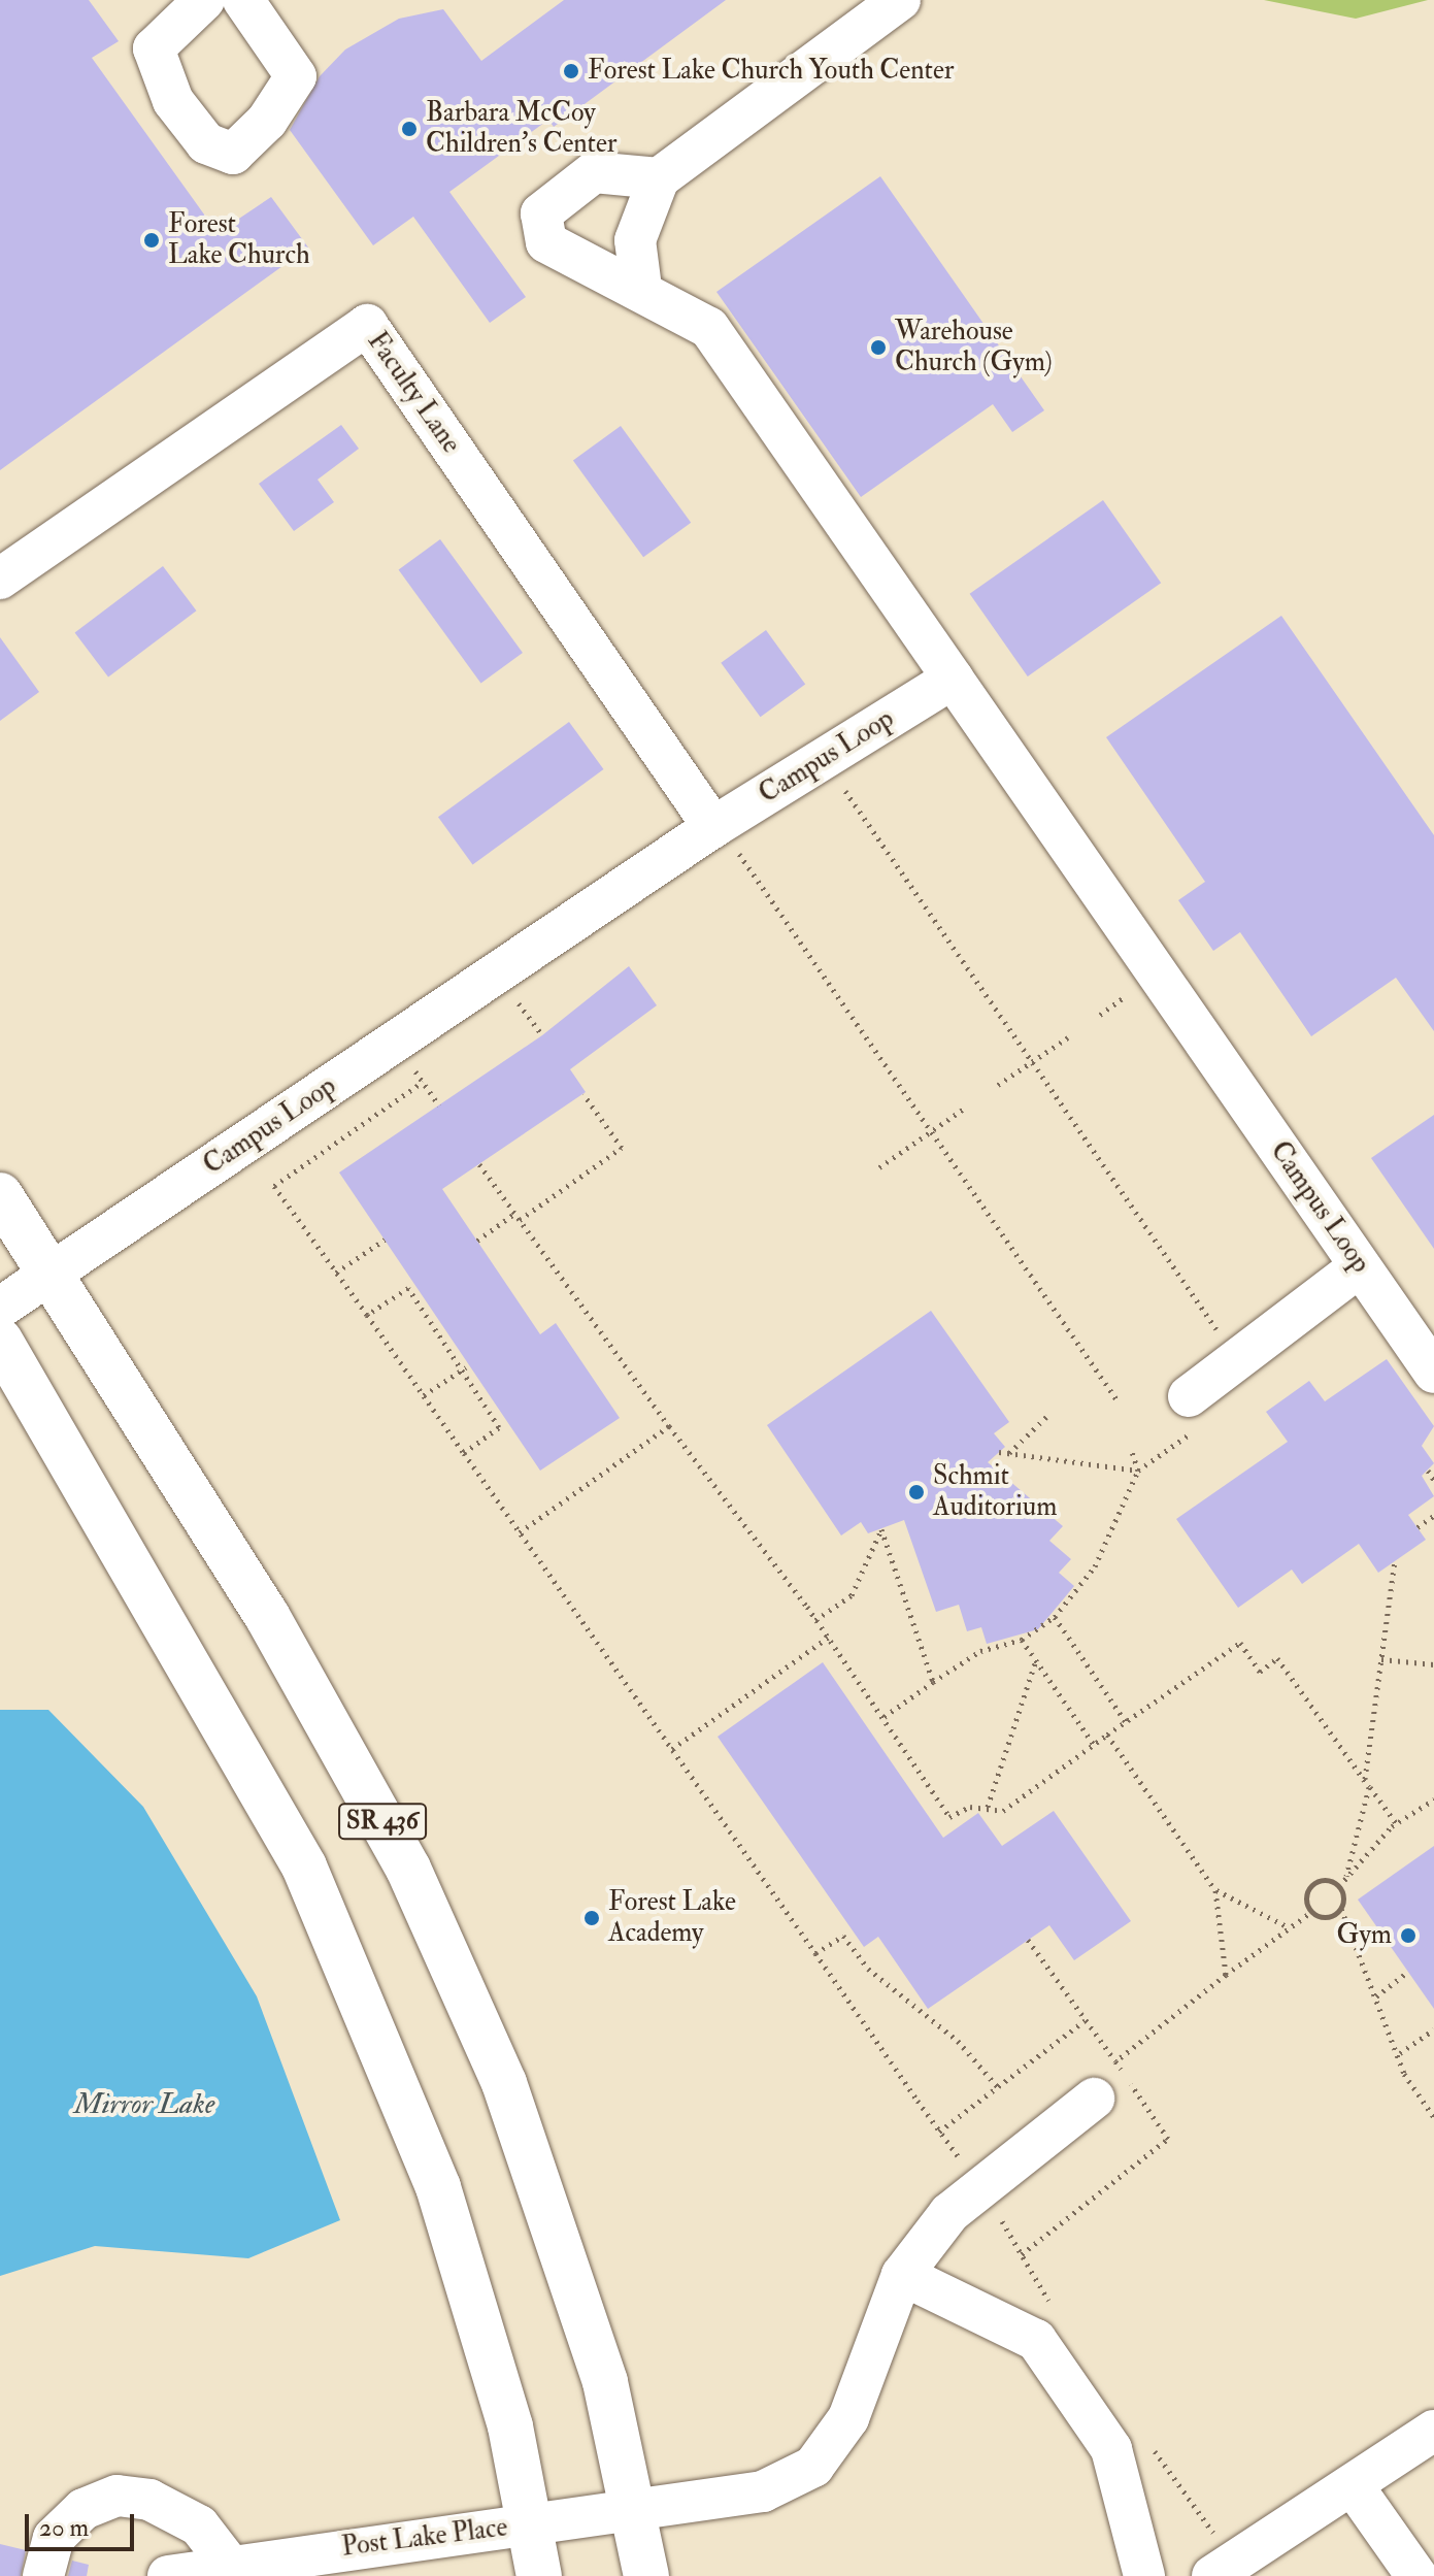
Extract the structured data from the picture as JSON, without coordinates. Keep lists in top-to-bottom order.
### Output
{
  "streets": {
    "main road": ["SR 436"],
    "street": ["Faculty Lane", "Campus Loop", "Post Lake Place"]
  },
  "crossings": [
    ["Faculty Lane", "Campus Loop"],
    ["Campus Loop", "SR 436"],
    ["SR 436", "Post Lake Place"]
  ],
  "water": ["Mirror Lake"],
  "places": [
    "Forest Lake Church Youth Center",
    "Barbara McCoy Children's Center",
    "Forest Lake Church",
    "Warehouse Church (Gym)",
    "Schmit Auditorium",
    "Forest Lake Academy",
    "Gym"
  ],
  "scale_bar": "20 m"
}
